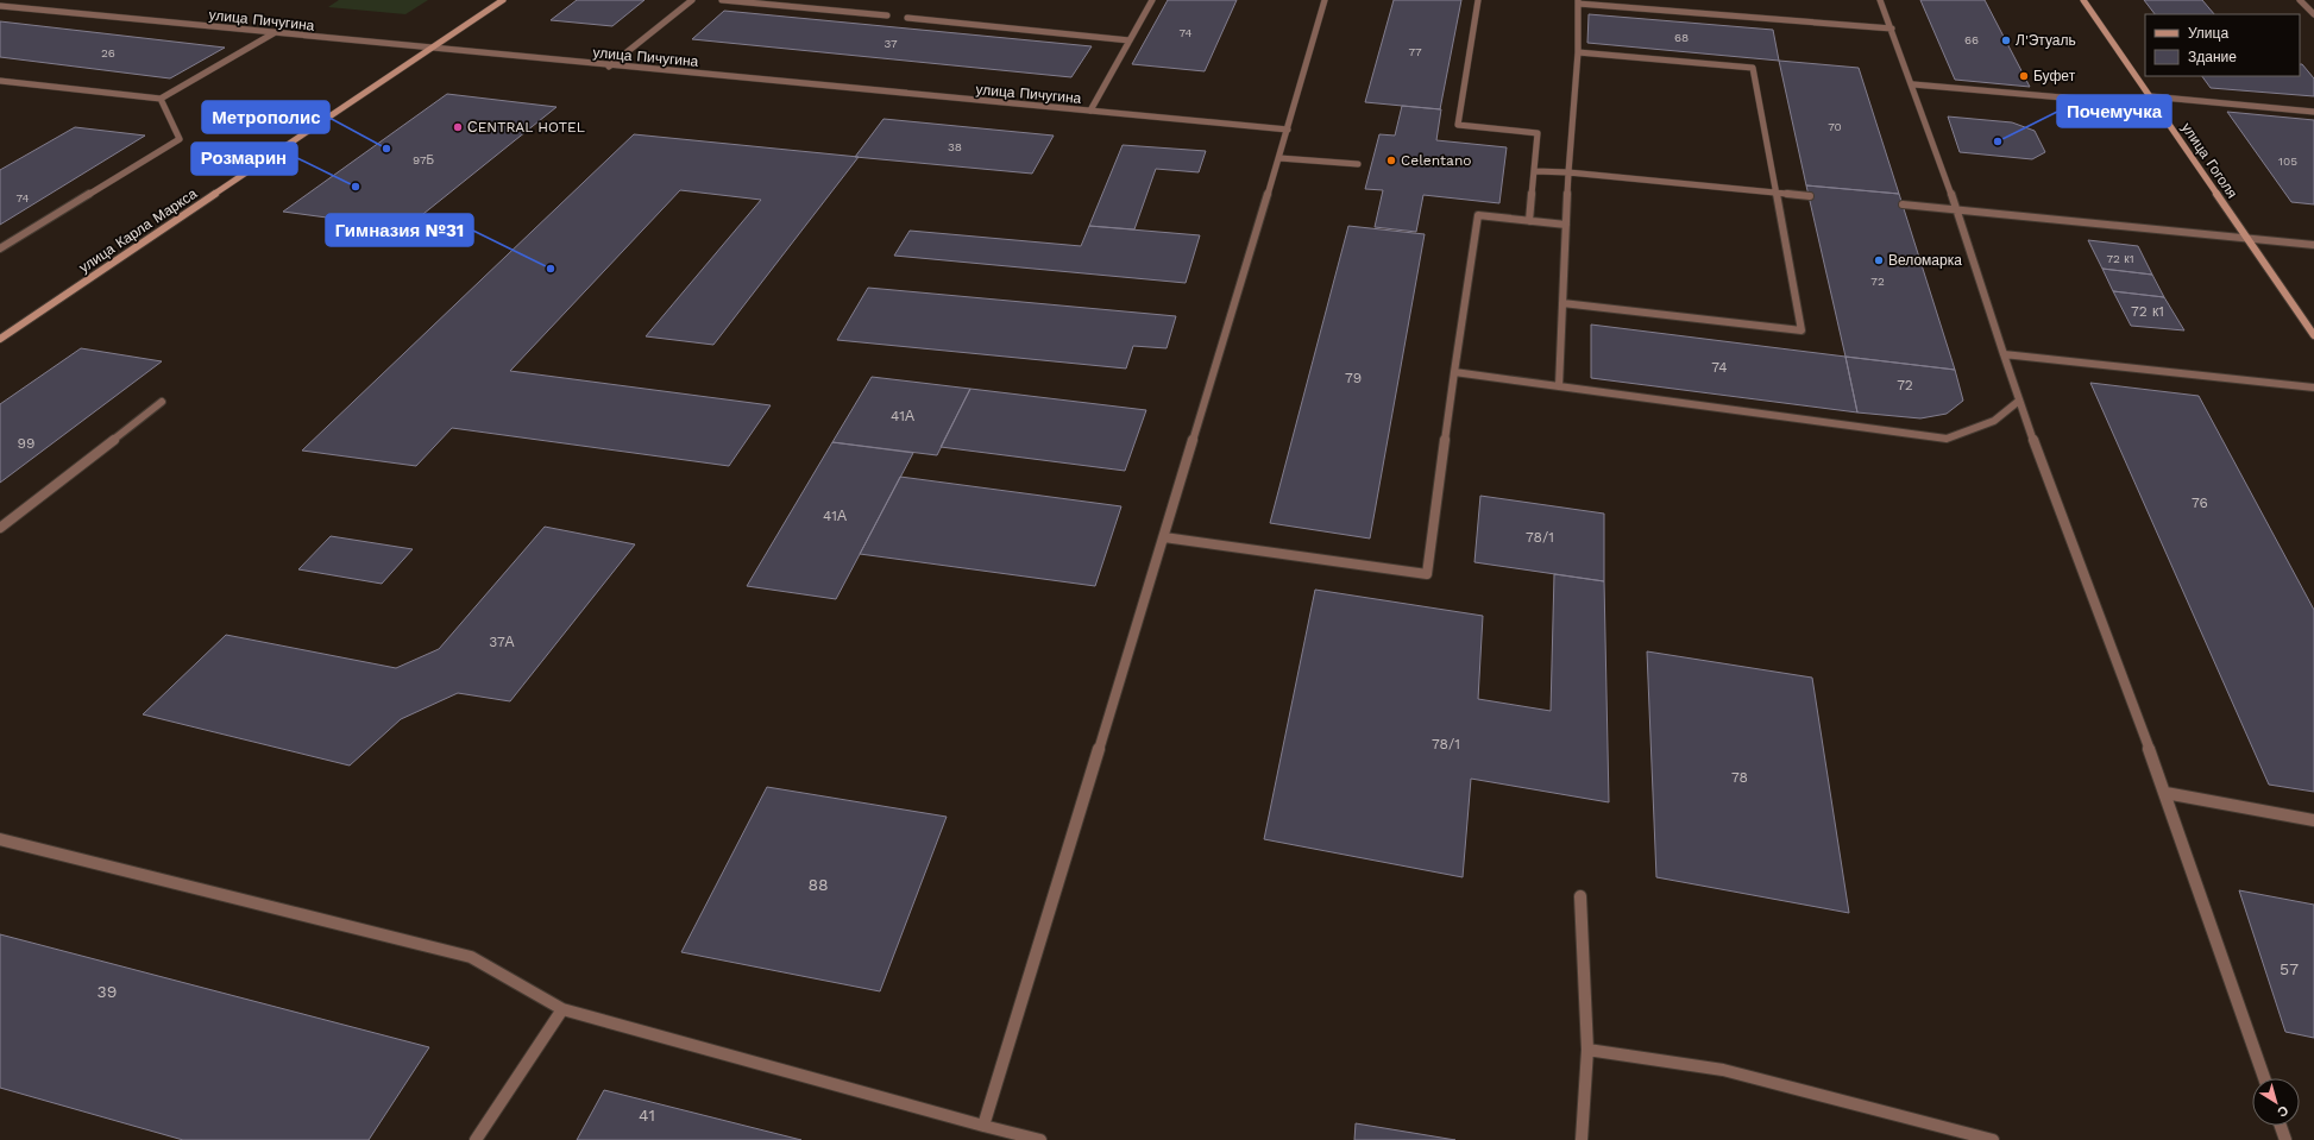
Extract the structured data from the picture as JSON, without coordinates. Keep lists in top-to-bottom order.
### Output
{
  "streets": {
    "main road": ["улица Гоголя", "улица Карла Маркса"],
    "street": ["улица Пичугина"]
  },
  "crossings": [
    ["улица Пичугина", "улица Карла Маркса"]
  ],
  "places": [
    "Л'Этуаль",
    "Буфет",
    "СENTRAL HOTEL",
    "Почемучка",
    "Метрополис",
    "Celentano",
    "Розмарин",
    "Веломарка",
    "Гимназия №31"
  ],
  "house_numbers": [
    "74",
    "68",
    "66",
    "37",
    "77",
    "26",
    "70",
    "38",
    "97Б",
    "105",
    "74",
    "72 к1",
    "72",
    "72 к1",
    "74",
    "79",
    "72",
    "41А",
    "99",
    "76",
    "41А",
    "78/1",
    "37А",
    "78/1",
    "78",
    "88",
    "57",
    "39",
    "41"
  ],
  "legend": ["Улица", "Здание"],
  "north": "bottom right"
}
